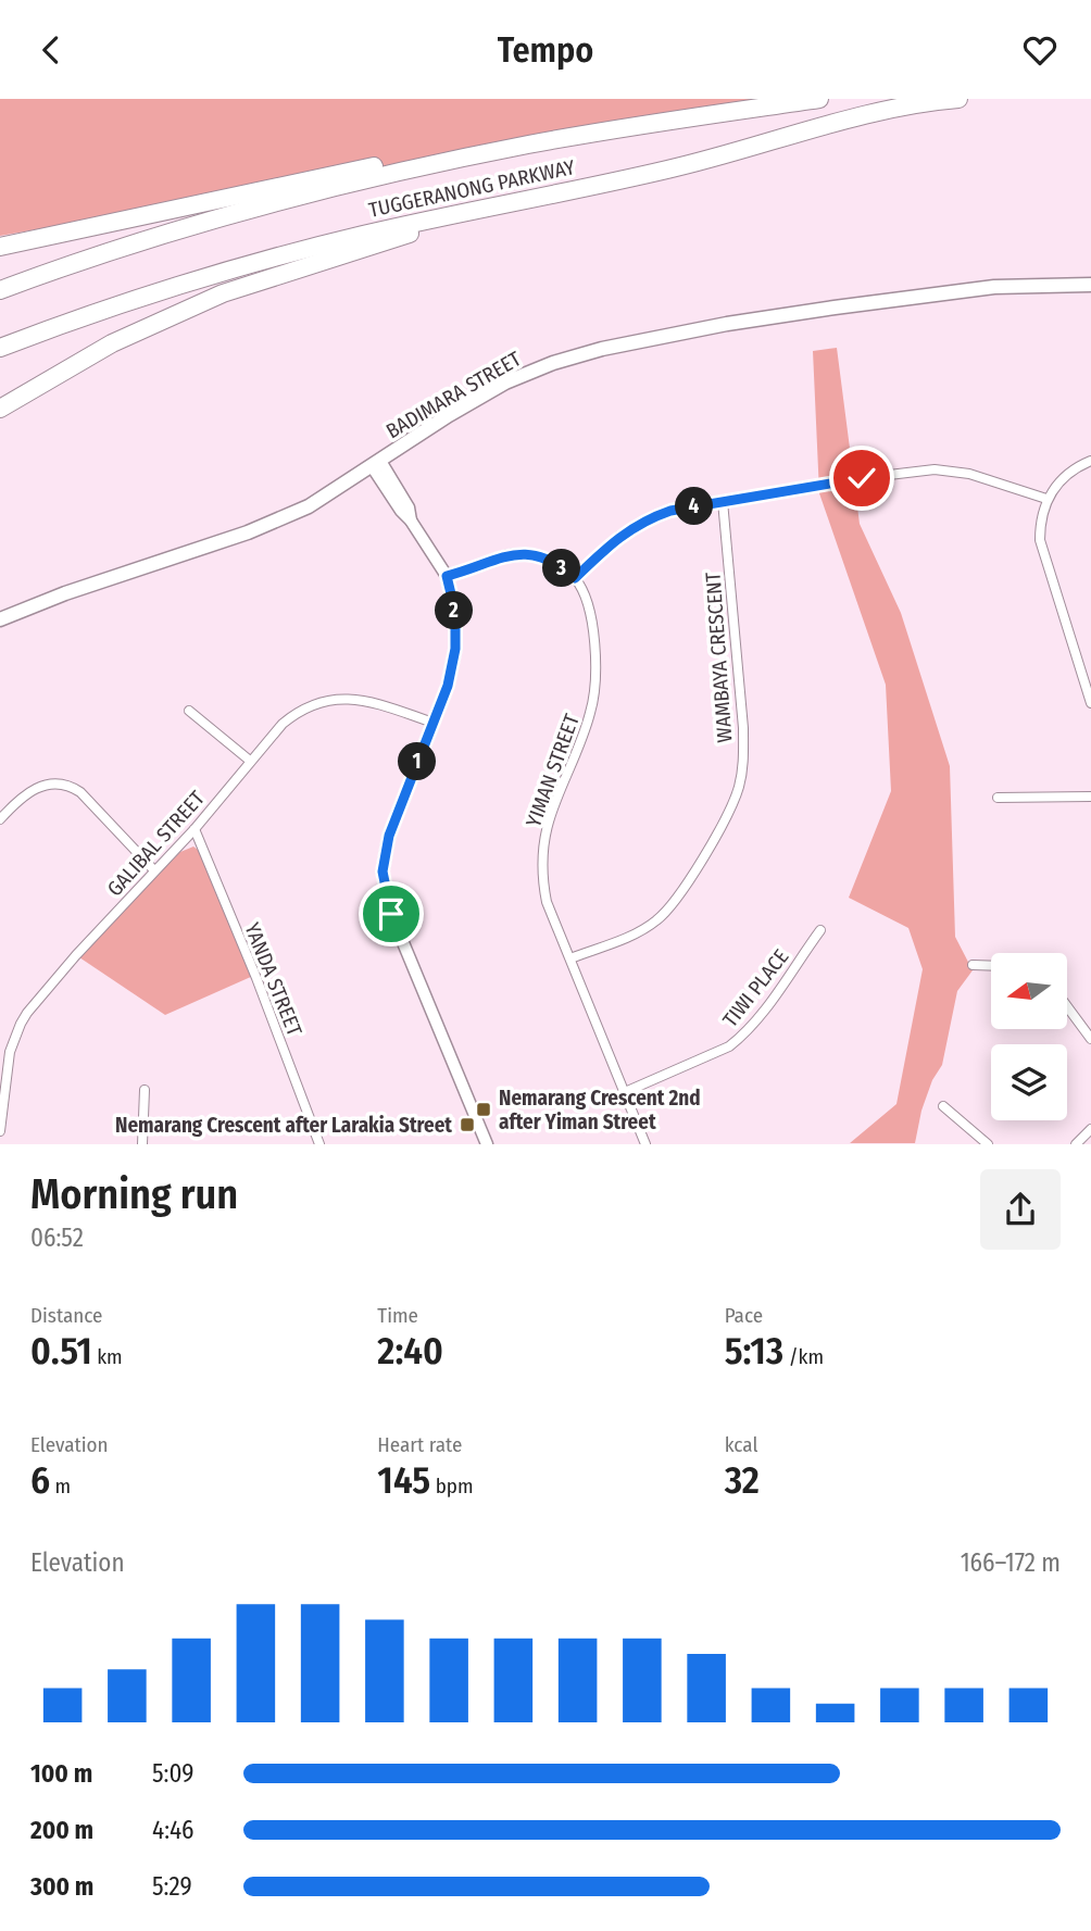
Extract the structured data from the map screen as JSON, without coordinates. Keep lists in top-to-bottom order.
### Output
{
  "streets": {
    "highway": ["TUGGERANONG PARKWAY"],
    "main road": ["BADIMARA STREET"],
    "street": [
      "WAMBAYA CRESCENT",
      "YIMAN STREET",
      "GALIBAL STREET",
      "YANDA STREET",
      "TIWI PLACE"
    ]
  },
  "crossings": [
    ["WAMBAYA CRESCENT", "YIMAN STREET"],
    ["YIMAN STREET", "TIWI PLACE"],
    ["GALIBAL STREET", "YANDA STREET"]
  ],
  "places": {
    "transit": ["Nemarang Crescent 2nd after Yiman Street", "Nemarang Crescent after Larakia Street"]
  },
  "north": "left",
  "page": {
    "header": "Tempo",
    "pins": [
      "4",
      "3",
      "2",
      "1"
    ],
    "heading": ["Morning run", "06:52"],
    "stats": [
      ["Distance", "0.51 km"],
      ["Time", "2:40"],
      ["Pace", "5:13 /km"],
      ["Elevation", "6 m"],
      ["Heart rate", "145 bpm"],
      ["kcal", "32"]
    ],
    "chart": ["Elevation", "166–172 m"],
    "list": [
      {
        "name": "100 m",
        "note": "5:09"
      },
      {
        "name": "200 m",
        "note": "4:46"
      },
      {
        "name": "300 m",
        "note": "5:29"
      }
    ]
  }
}
